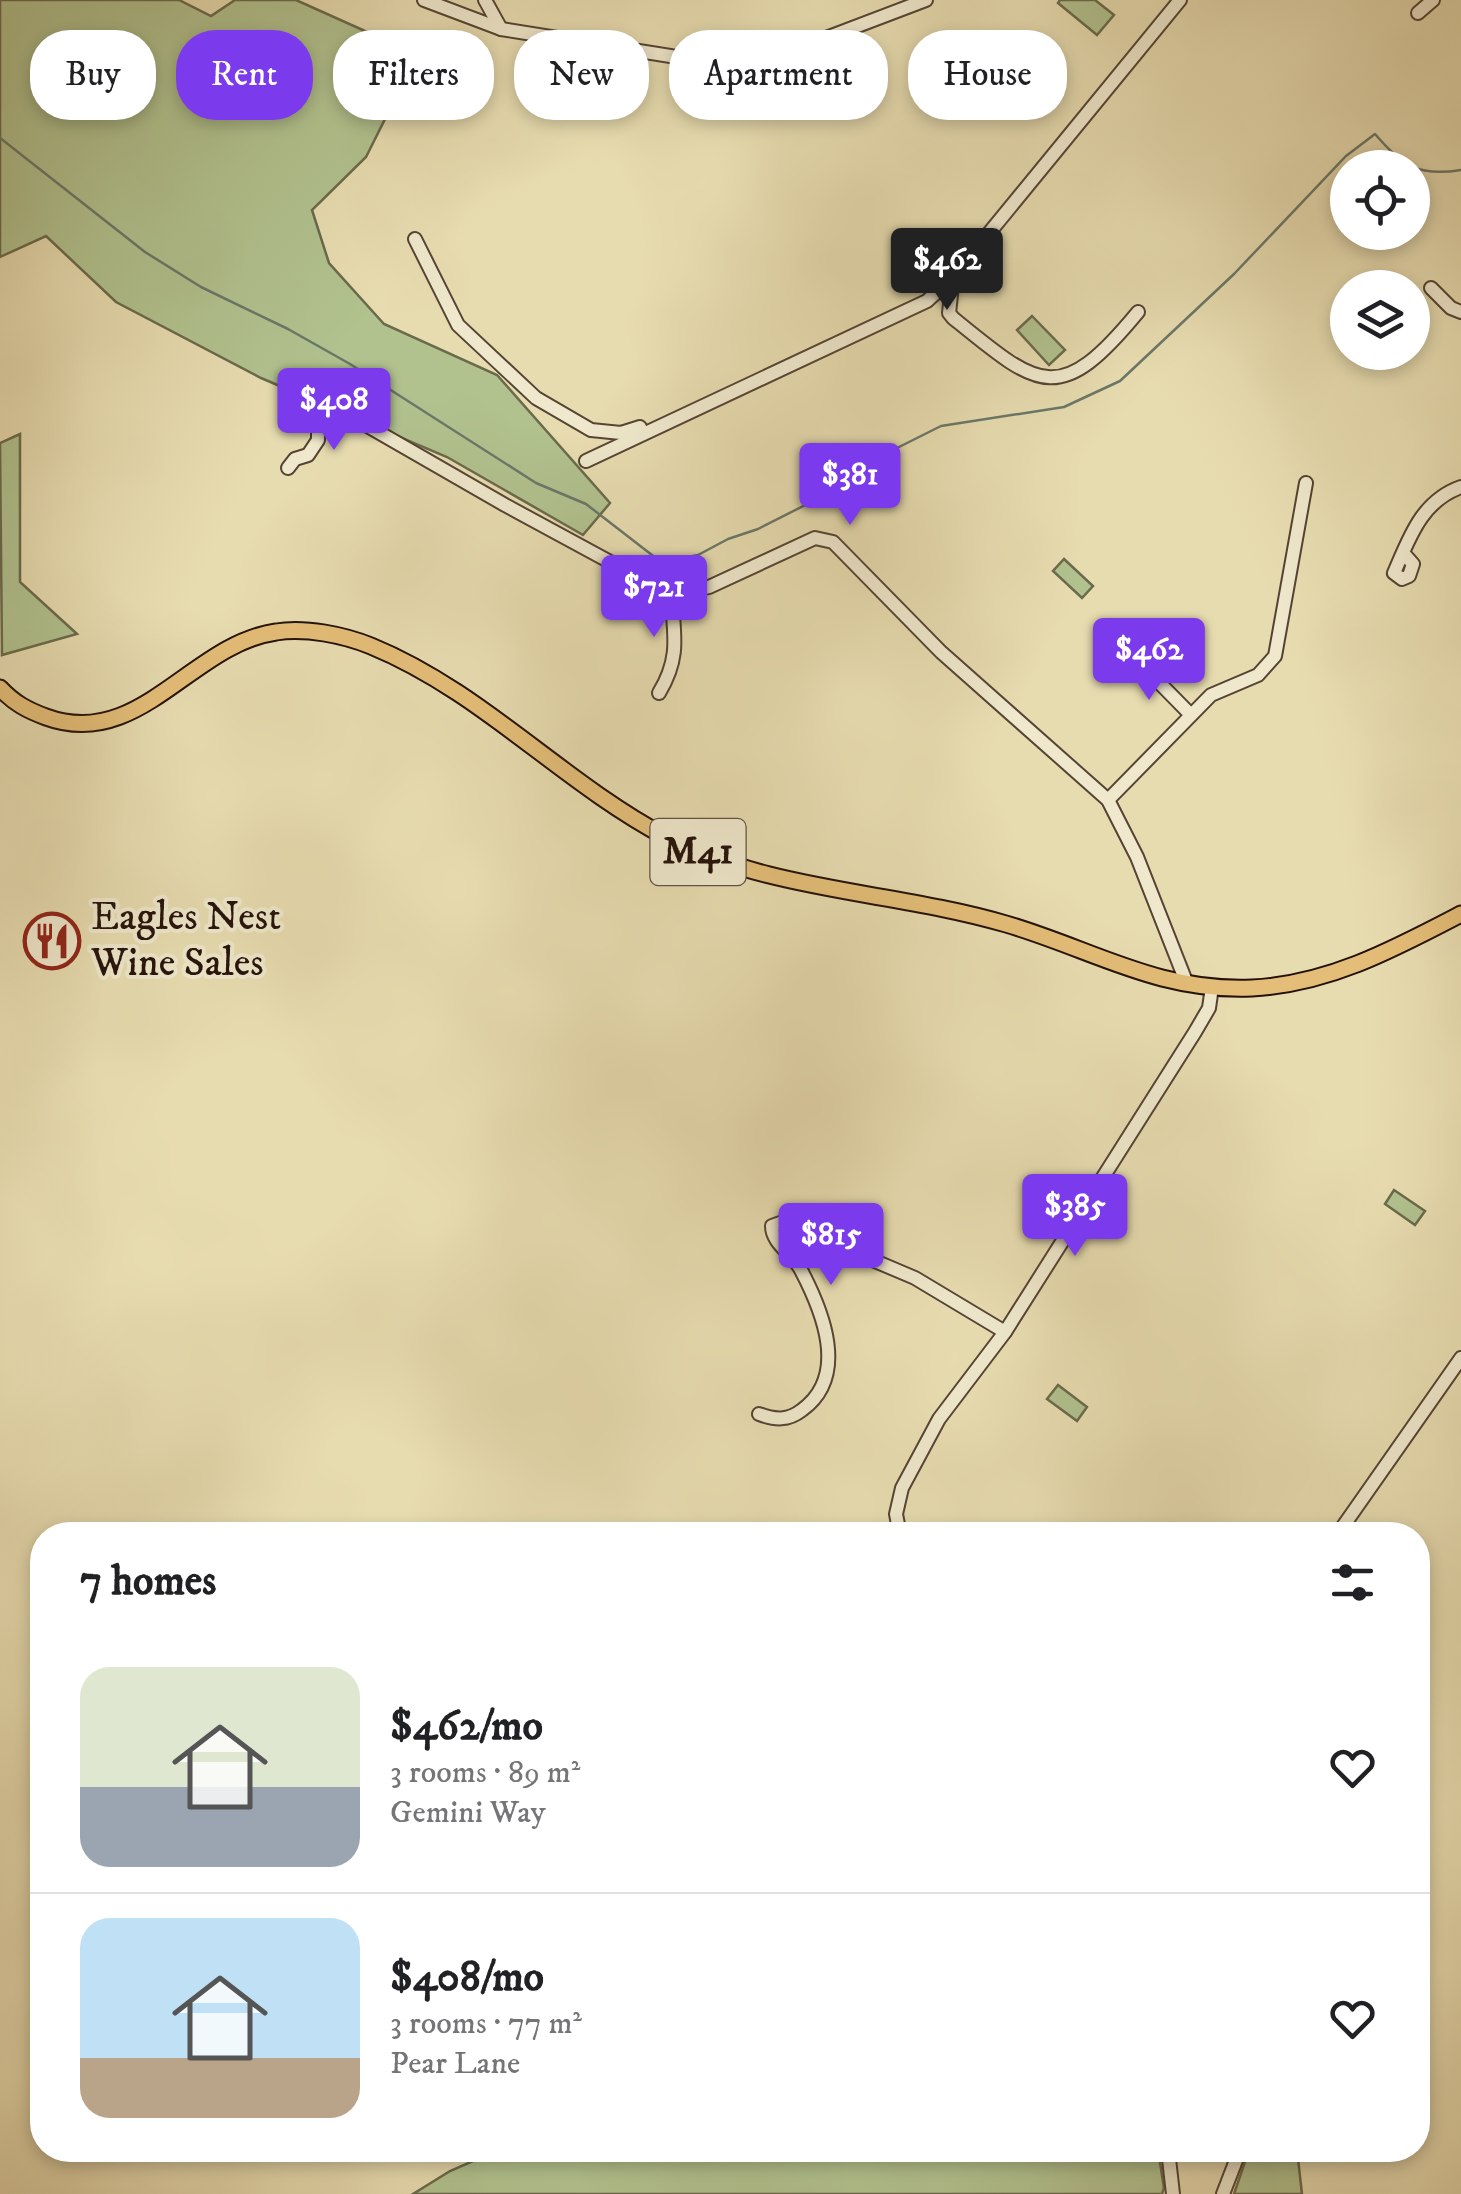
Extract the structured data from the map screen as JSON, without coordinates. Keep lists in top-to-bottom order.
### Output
{
  "streets": {
    "main road": ["M41"]
  },
  "places": {
    "restaurant": ["Eagles Nest Wine Sales"]
  },
  "page": {
    "chip": [
      "Buy",
      "Rent",
      "Filters",
      "New",
      "Apartment",
      "House"
    ],
    "price": [
      "$462",
      "$408",
      "$381",
      "$721",
      "$462",
      "$385",
      "$815"
    ],
    "heading": "7 homes",
    "list": [
      {
        "name": "$462/mo",
        "note": "3 rooms · 89 m² · Gemini Way"
      },
      {
        "name": "$408/mo",
        "note": "3 rooms · 77 m² · Pear Lane"
      }
    ]
  }
}
